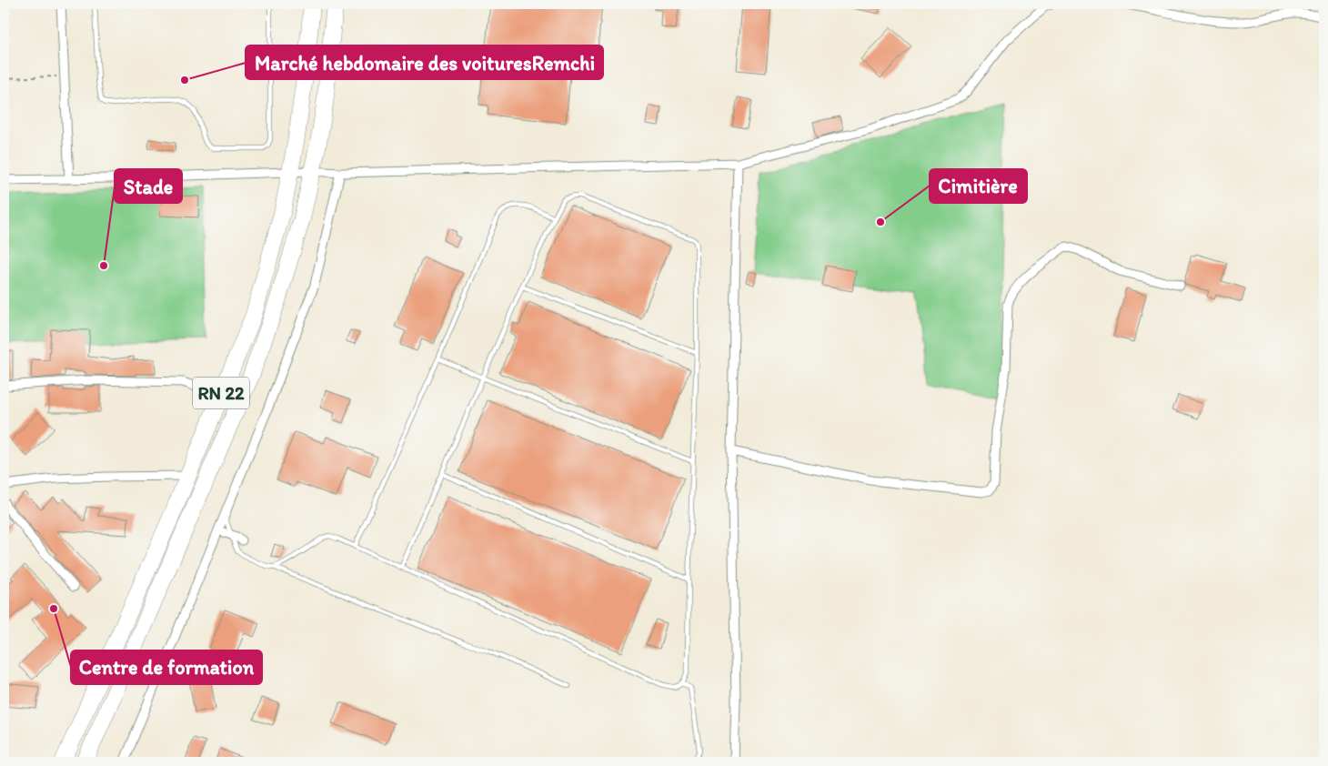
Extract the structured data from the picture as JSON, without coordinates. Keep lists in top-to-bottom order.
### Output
{
  "streets": {
    "highway": ["RN 22"]
  },
  "places": [
    "Marché hebdomaire des voituresRemchi",
    "Cimitière",
    "Stade",
    "Centre de formation"
  ]
}
